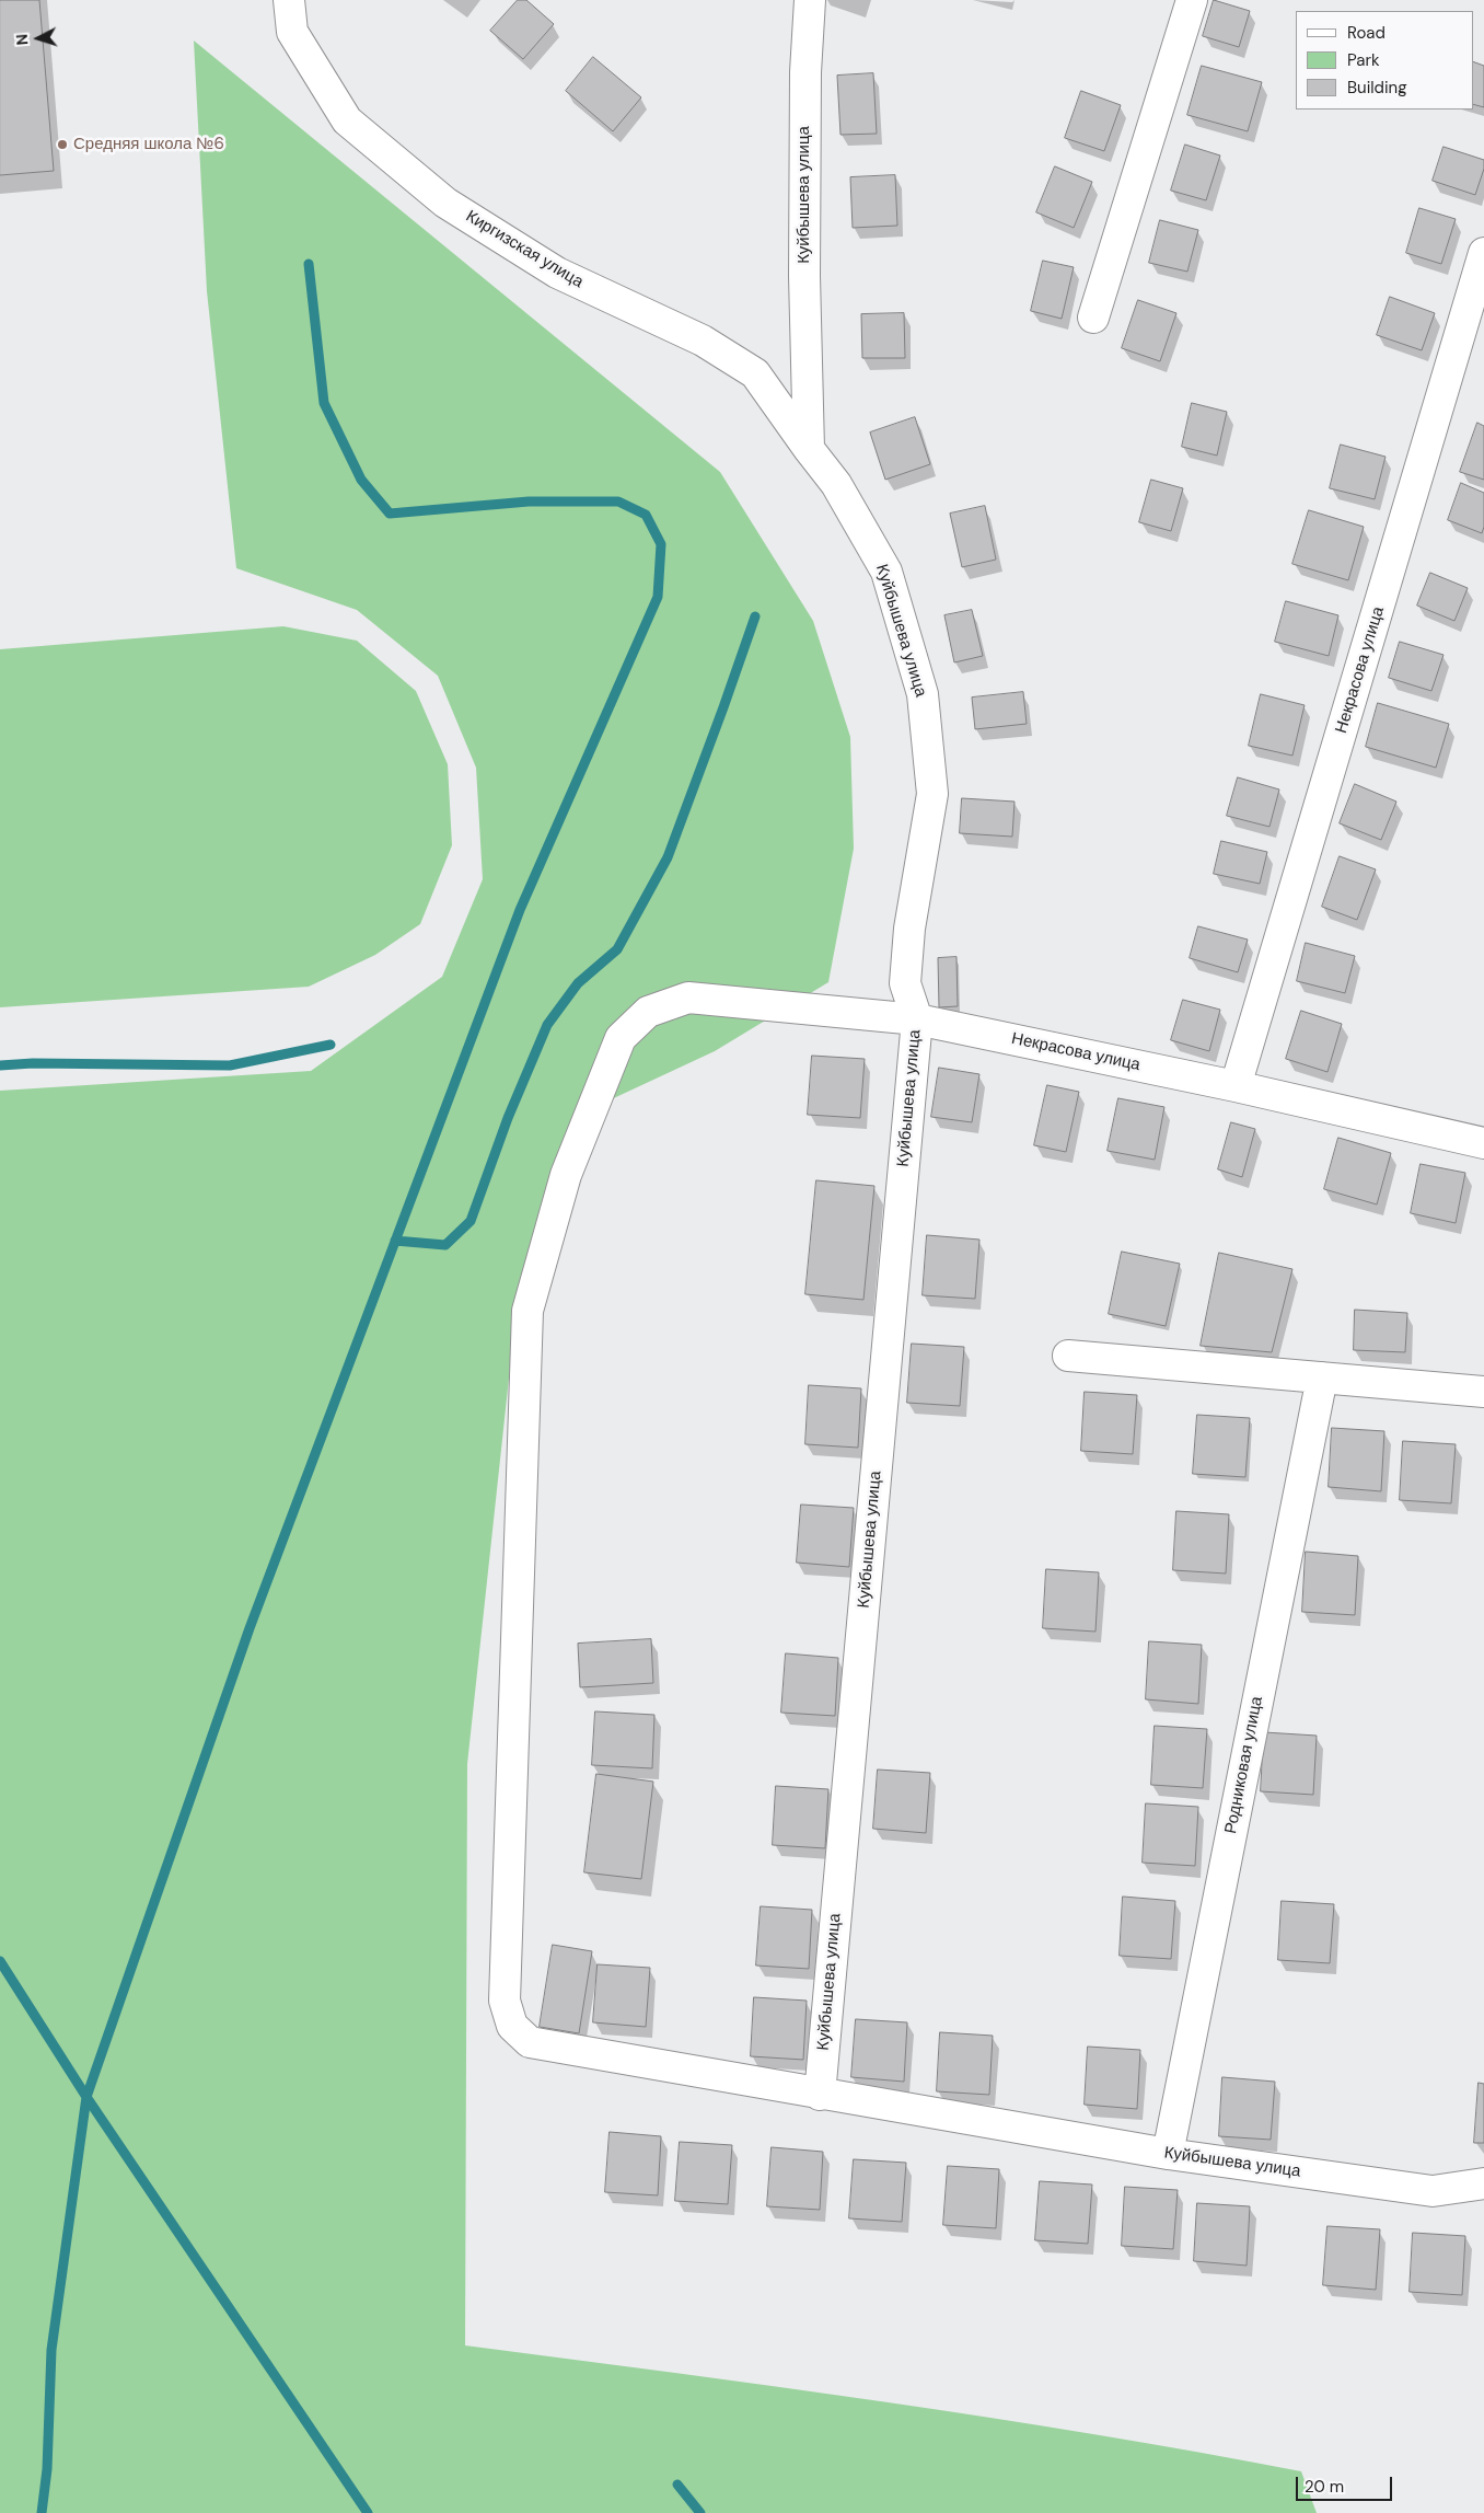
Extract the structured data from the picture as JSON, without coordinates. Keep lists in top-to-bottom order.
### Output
{
  "streets": {
    "street": [
      "Куйбышева улица",
      "Киргизская улица",
      "Некрасова улица",
      "Родниковая улица"
    ]
  },
  "crossings": [
    ["Куйбышева улица", "Киргизская улица"],
    ["Куйбышева улица", "Некрасова улица"],
    ["Куйбышева улица", "Родниковая улица"]
  ],
  "places": ["Средняя школа №6"],
  "legend": ["Road", "Park", "Building"],
  "scale_bar": "20 m",
  "north": "left"
}
